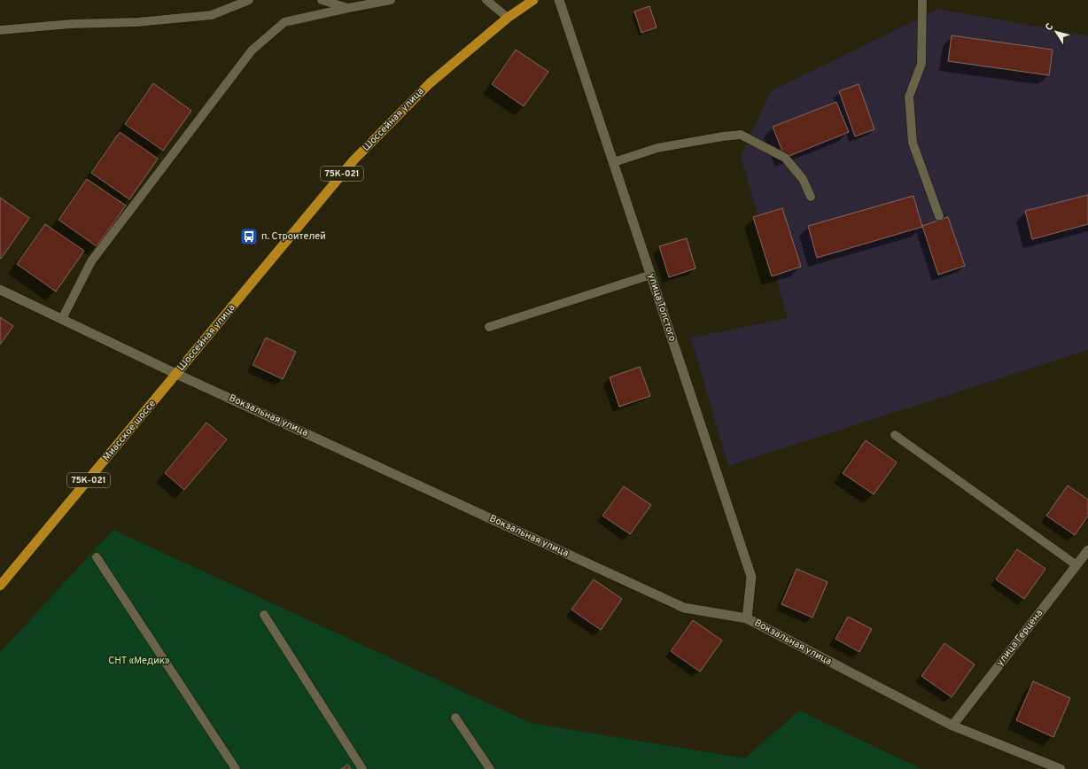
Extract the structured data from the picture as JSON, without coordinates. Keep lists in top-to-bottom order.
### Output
{
  "streets": {
    "main road": ["Шоссейная улица", "75К-021", "Миасское шоссе"],
    "street": ["улица Толстого", "Вокзальная улица", "улица Герцена"]
  },
  "crossings": [
    ["Шоссейная улица", "Вокзальная улица"],
    ["Шоссейная улица", "Миасское шоссе"],
    ["улица Толстого", "Вокзальная улица"],
    ["Вокзальная улица", "Миасское шоссе"],
    ["Вокзальная улица", "улица Герцена"]
  ],
  "parks": ["СНТ «Медик»"],
  "places": {
    "bus stop": ["п. Строителей"]
  },
  "north": "top left"
}
